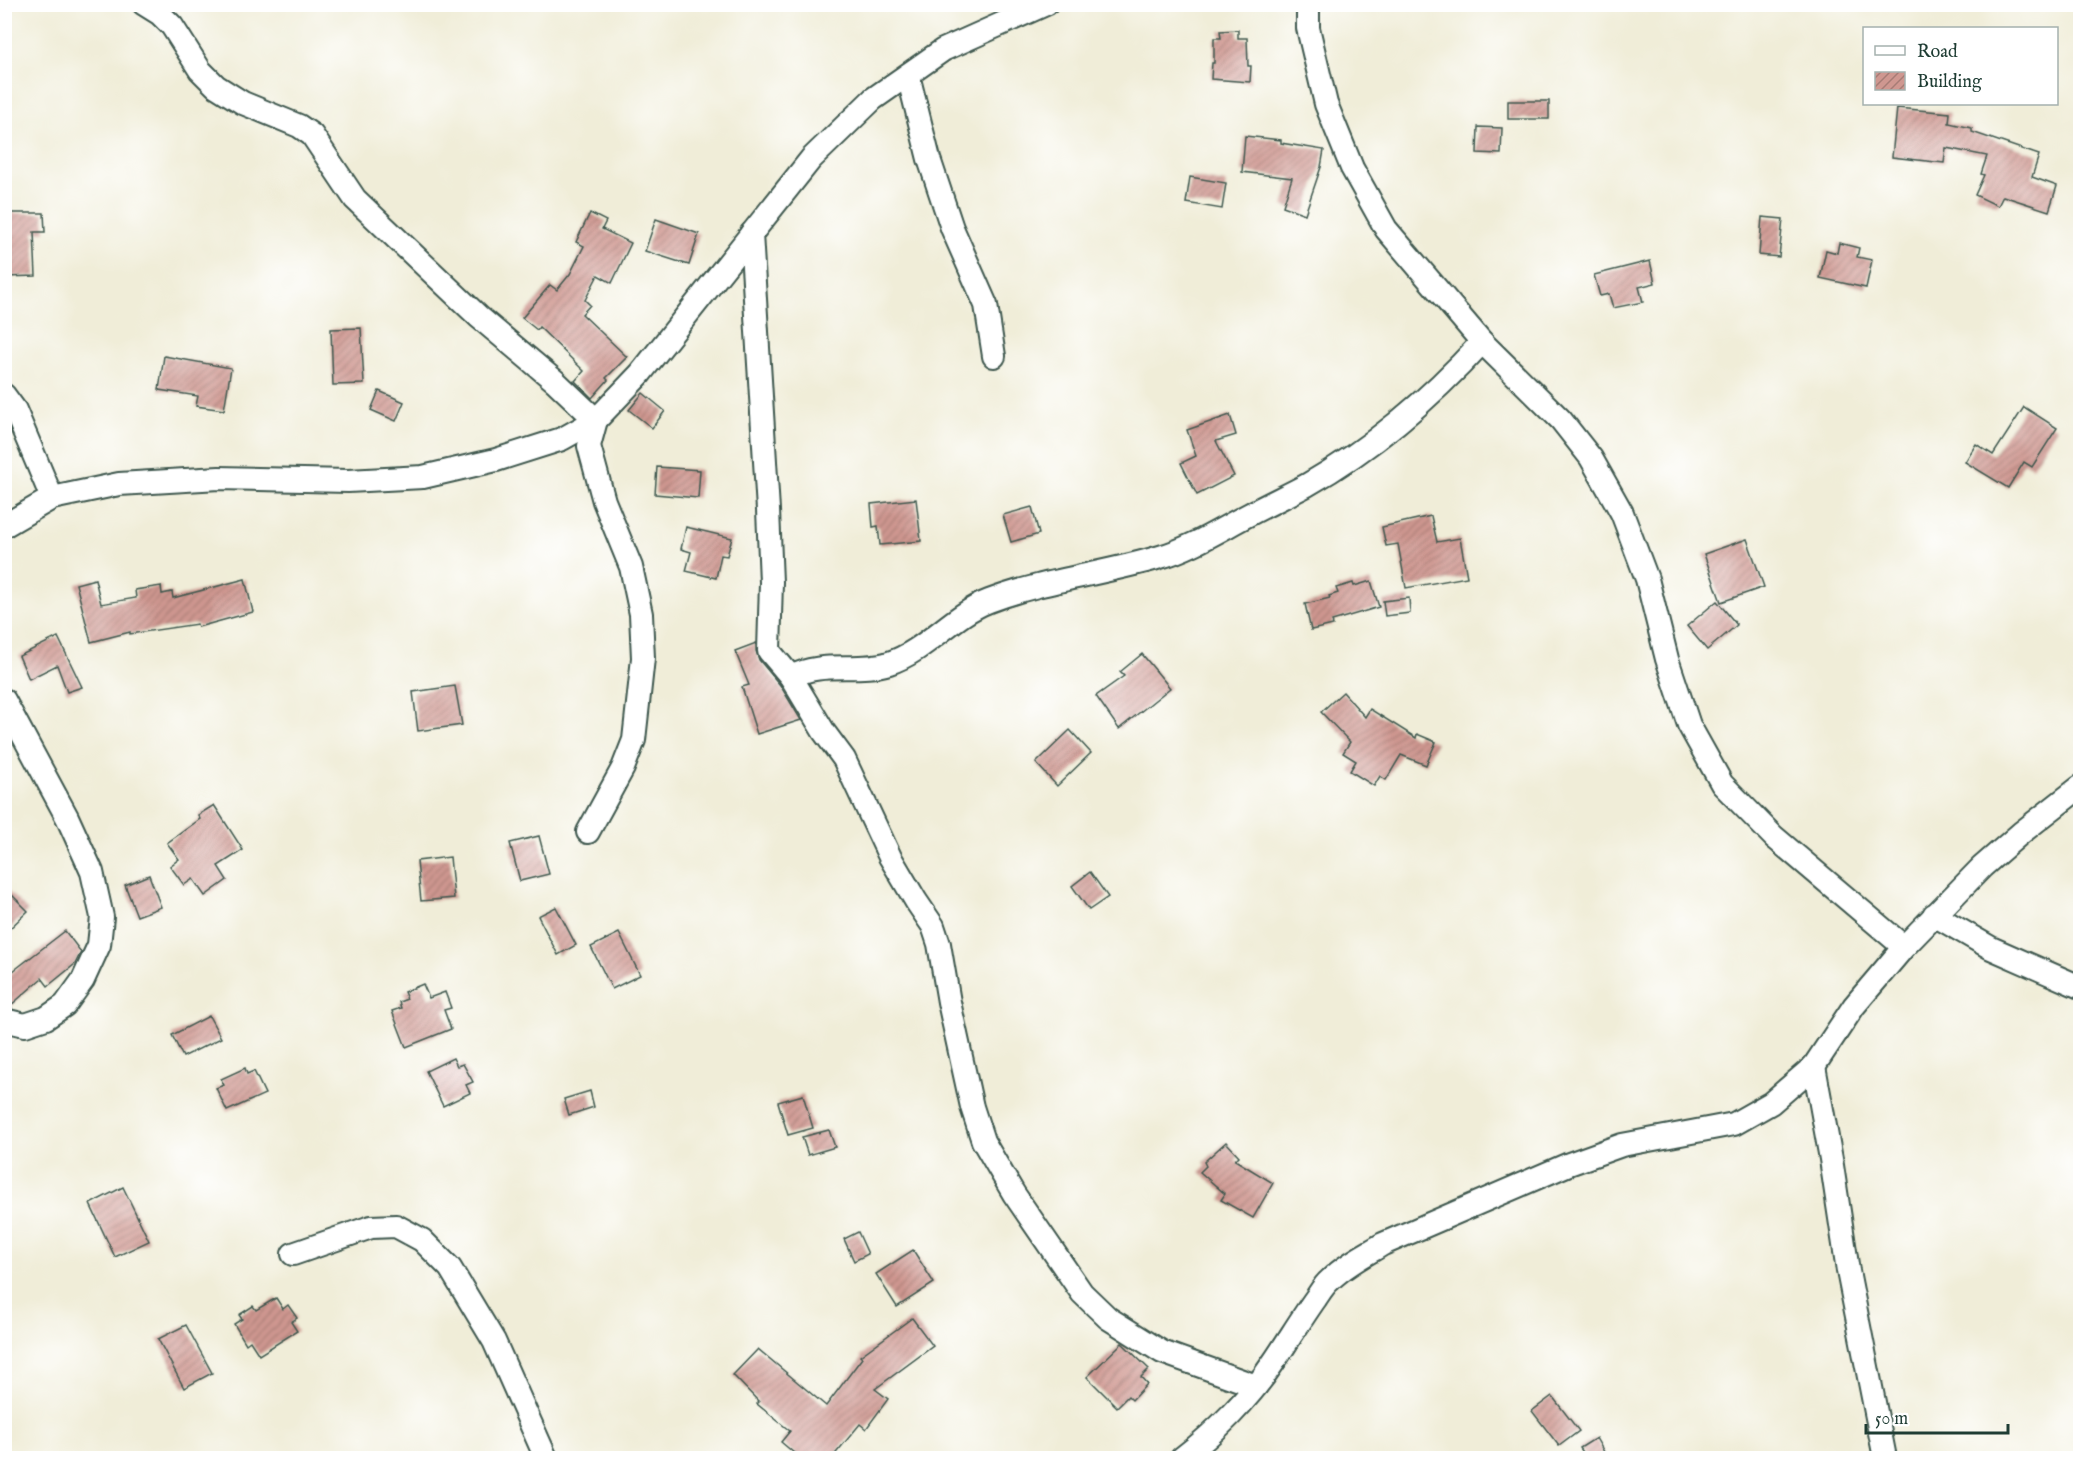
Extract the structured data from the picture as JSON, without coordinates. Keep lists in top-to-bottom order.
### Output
{
  "legend": ["Road", "Building"],
  "scale_bar": "50 m"
}
